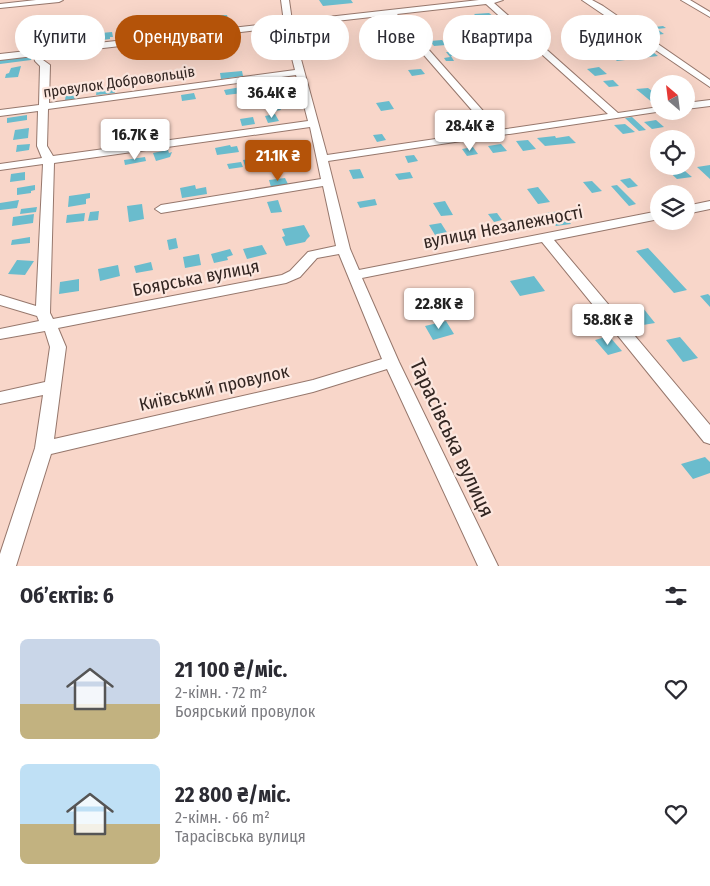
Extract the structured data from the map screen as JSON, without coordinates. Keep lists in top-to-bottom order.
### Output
{
  "streets": {
    "street": [
      "провулок Добровольців",
      "вулиця Незалежності",
      "Боярська вулиця",
      "Київський провулок",
      "Тарасівська вулиця"
    ]
  },
  "crossings": [
    ["провулок Добровольців", "Тарасівська вулиця"],
    ["вулиця Незалежності", "Тарасівська вулиця"],
    ["Боярська вулиця", "Тарасівська вулиця"],
    ["Київський провулок", "Тарасівська вулиця"]
  ],
  "north": "top left",
  "page": {
    "chip": [
      "Купити",
      "Орендувати",
      "Фільтри",
      "Нове",
      "Квартира",
      "Будинок"
    ],
    "price": [
      "36.4K ₴",
      "28.4K ₴",
      "16.7K ₴",
      "21.1K ₴",
      "22.8K ₴",
      "58.8K ₴"
    ],
    "heading": "Об’єктів: 6",
    "list": [
      {
        "name": "21 100 ₴/міс.",
        "note": "2-кімн. · 72 m² · Боярський провулок"
      },
      {
        "name": "22 800 ₴/міс.",
        "note": "2-кімн. · 66 m² · Тарасівська вулиця"
      }
    ]
  }
}
